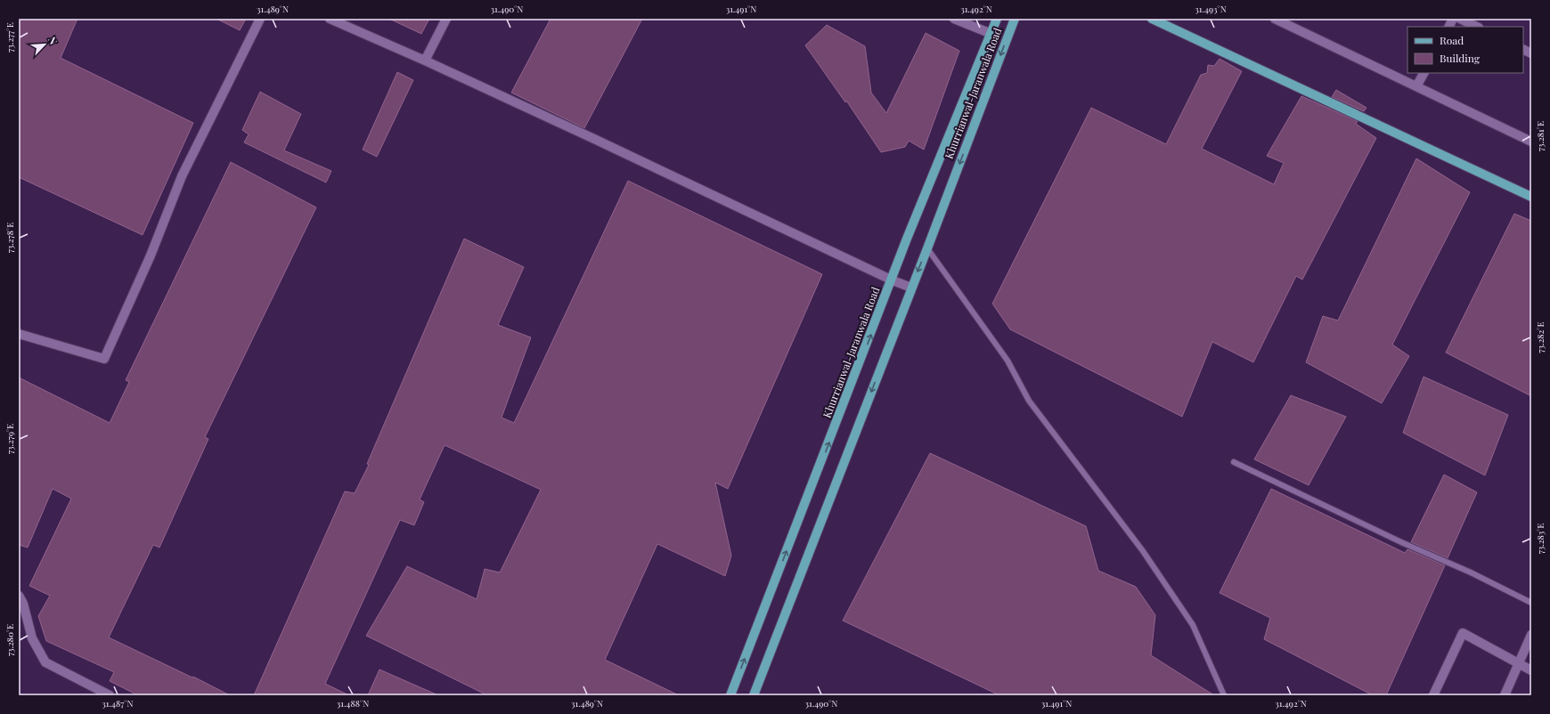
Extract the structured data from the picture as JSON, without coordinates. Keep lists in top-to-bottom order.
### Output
{
  "streets": {
    "main road": ["Khurrianwal-Jaranwala Road"]
  },
  "legend": ["Road", "Building"],
  "north": "top right",
  "coordinates": [
    "31.489°N",
    "31.490°N",
    "31.491°N",
    "31.492°N",
    "31.493°N",
    "73.277°E",
    "73.281°E",
    "73.278°E",
    "73.282°E",
    "73.279°E",
    "73.283°E",
    "73.280°E",
    "31.487°N",
    "31.488°N"
  ]
}
